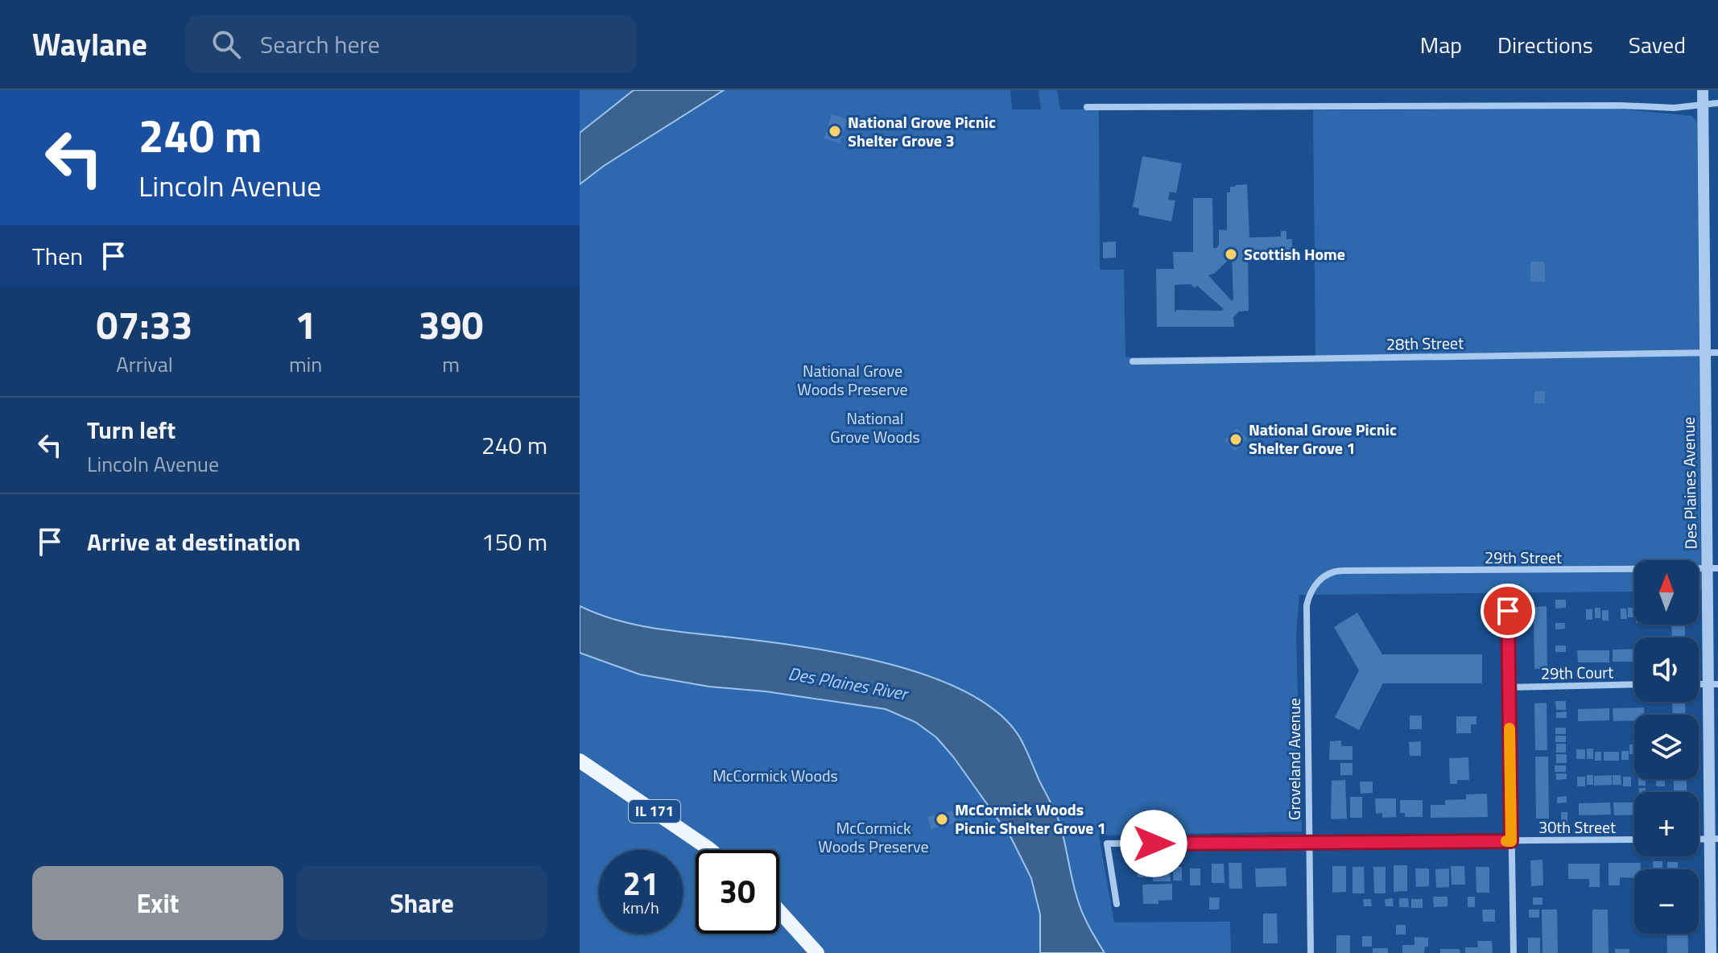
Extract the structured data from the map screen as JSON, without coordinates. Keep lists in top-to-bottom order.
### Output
{
  "streets": {
    "main road": ["IL 171"],
    "street": [
      "28th Street",
      "Des Plaines Avenue",
      "29th Street",
      "29th Court",
      "Groveland Avenue",
      "30th Street"
    ]
  },
  "crossings": [
    ["28th Street", "Des Plaines Avenue"],
    ["Des Plaines Avenue", "29th Street"],
    ["29th Street", "Groveland Avenue"],
    ["Groveland Avenue", "30th Street"]
  ],
  "water": ["Des Plaines River"],
  "parks": [
    "National Grove Woods Preserve",
    "National Grove Woods",
    "McCormick Woods",
    "McCormick Woods Preserve"
  ],
  "places": [
    "National Grove Picnic Shelter Grove 3",
    "Scottish Home",
    "National Grove Picnic Shelter Grove 1",
    "McCormick Woods Picnic Shelter Grove 1"
  ],
  "north": "top",
  "page": {
    "header": "Waylane",
    "search": "Search here",
    "nav": ["Map", "Directions", "Saved"],
    "turn": ["240 m", "Lincoln Avenue"],
    "then": "Then",
    "eta": [
      "07:33",
      "Arrival",
      "1",
      "min",
      "390",
      "m"
    ],
    "list": [
      {
        "name": "Turn left",
        "note": "Lincoln Avenue",
        "value": "240 m"
      },
      {
        "name": "Arrive at destination",
        "value": "150 m"
      }
    ],
    "map_buttons": ["+", "−"],
    "speed": "21 km/h",
    "limit": "30",
    "buttons": ["Exit", "Share"]
  }
}
